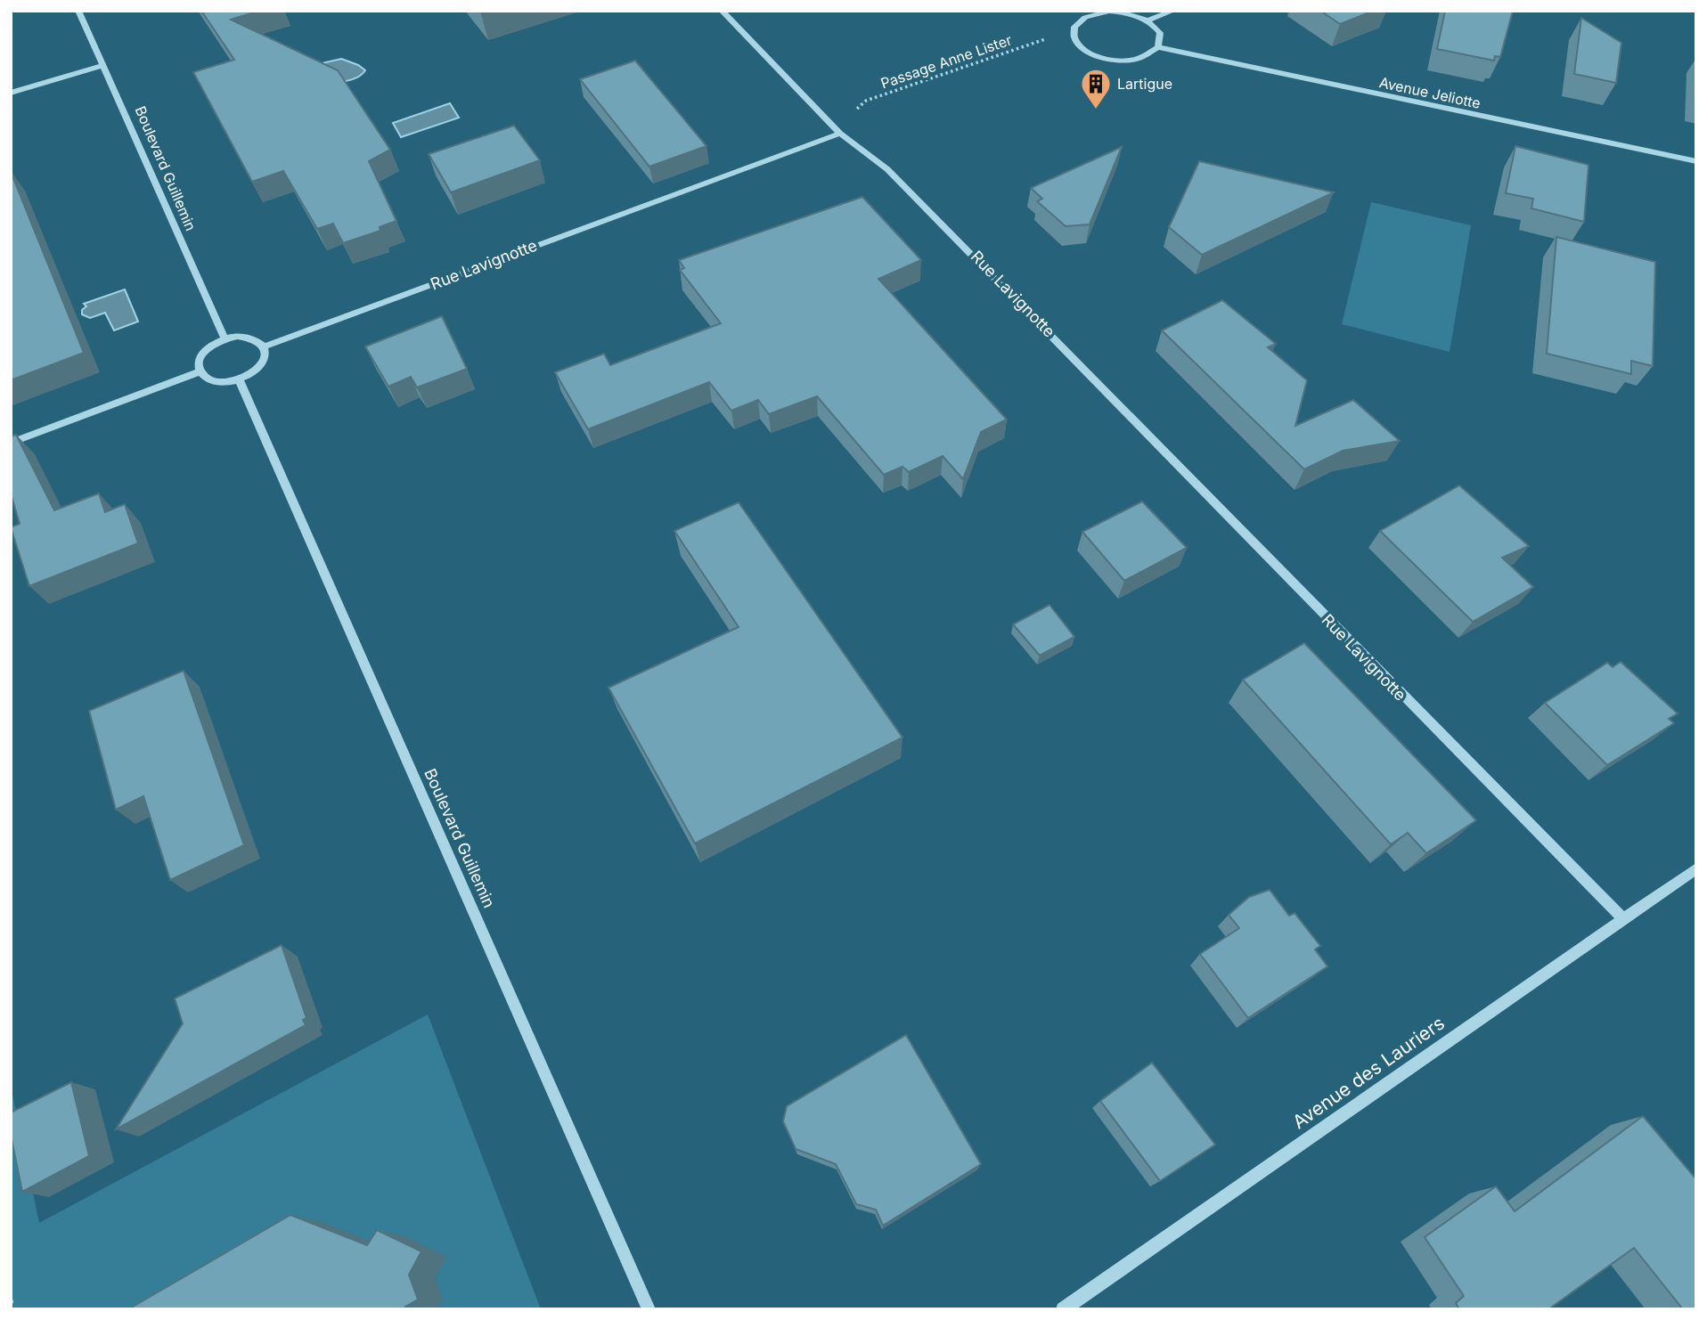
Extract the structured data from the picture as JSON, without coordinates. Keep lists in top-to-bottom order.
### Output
{
  "streets": {
    "street": [
      "Avenue Jeliotte",
      "Boulevard Guillemin",
      "Rue Lavignotte",
      "Avenue des Lauriers"
    ],
    "path": ["Passage Anne Lister"]
  },
  "crossings": [
    ["Passage Anne Lister", "Rue Lavignotte"],
    ["Boulevard Guillemin", "Rue Lavignotte"],
    ["Rue Lavignotte", "Avenue des Lauriers"]
  ],
  "places": {
    "building": ["Lartigue"]
  }
}
